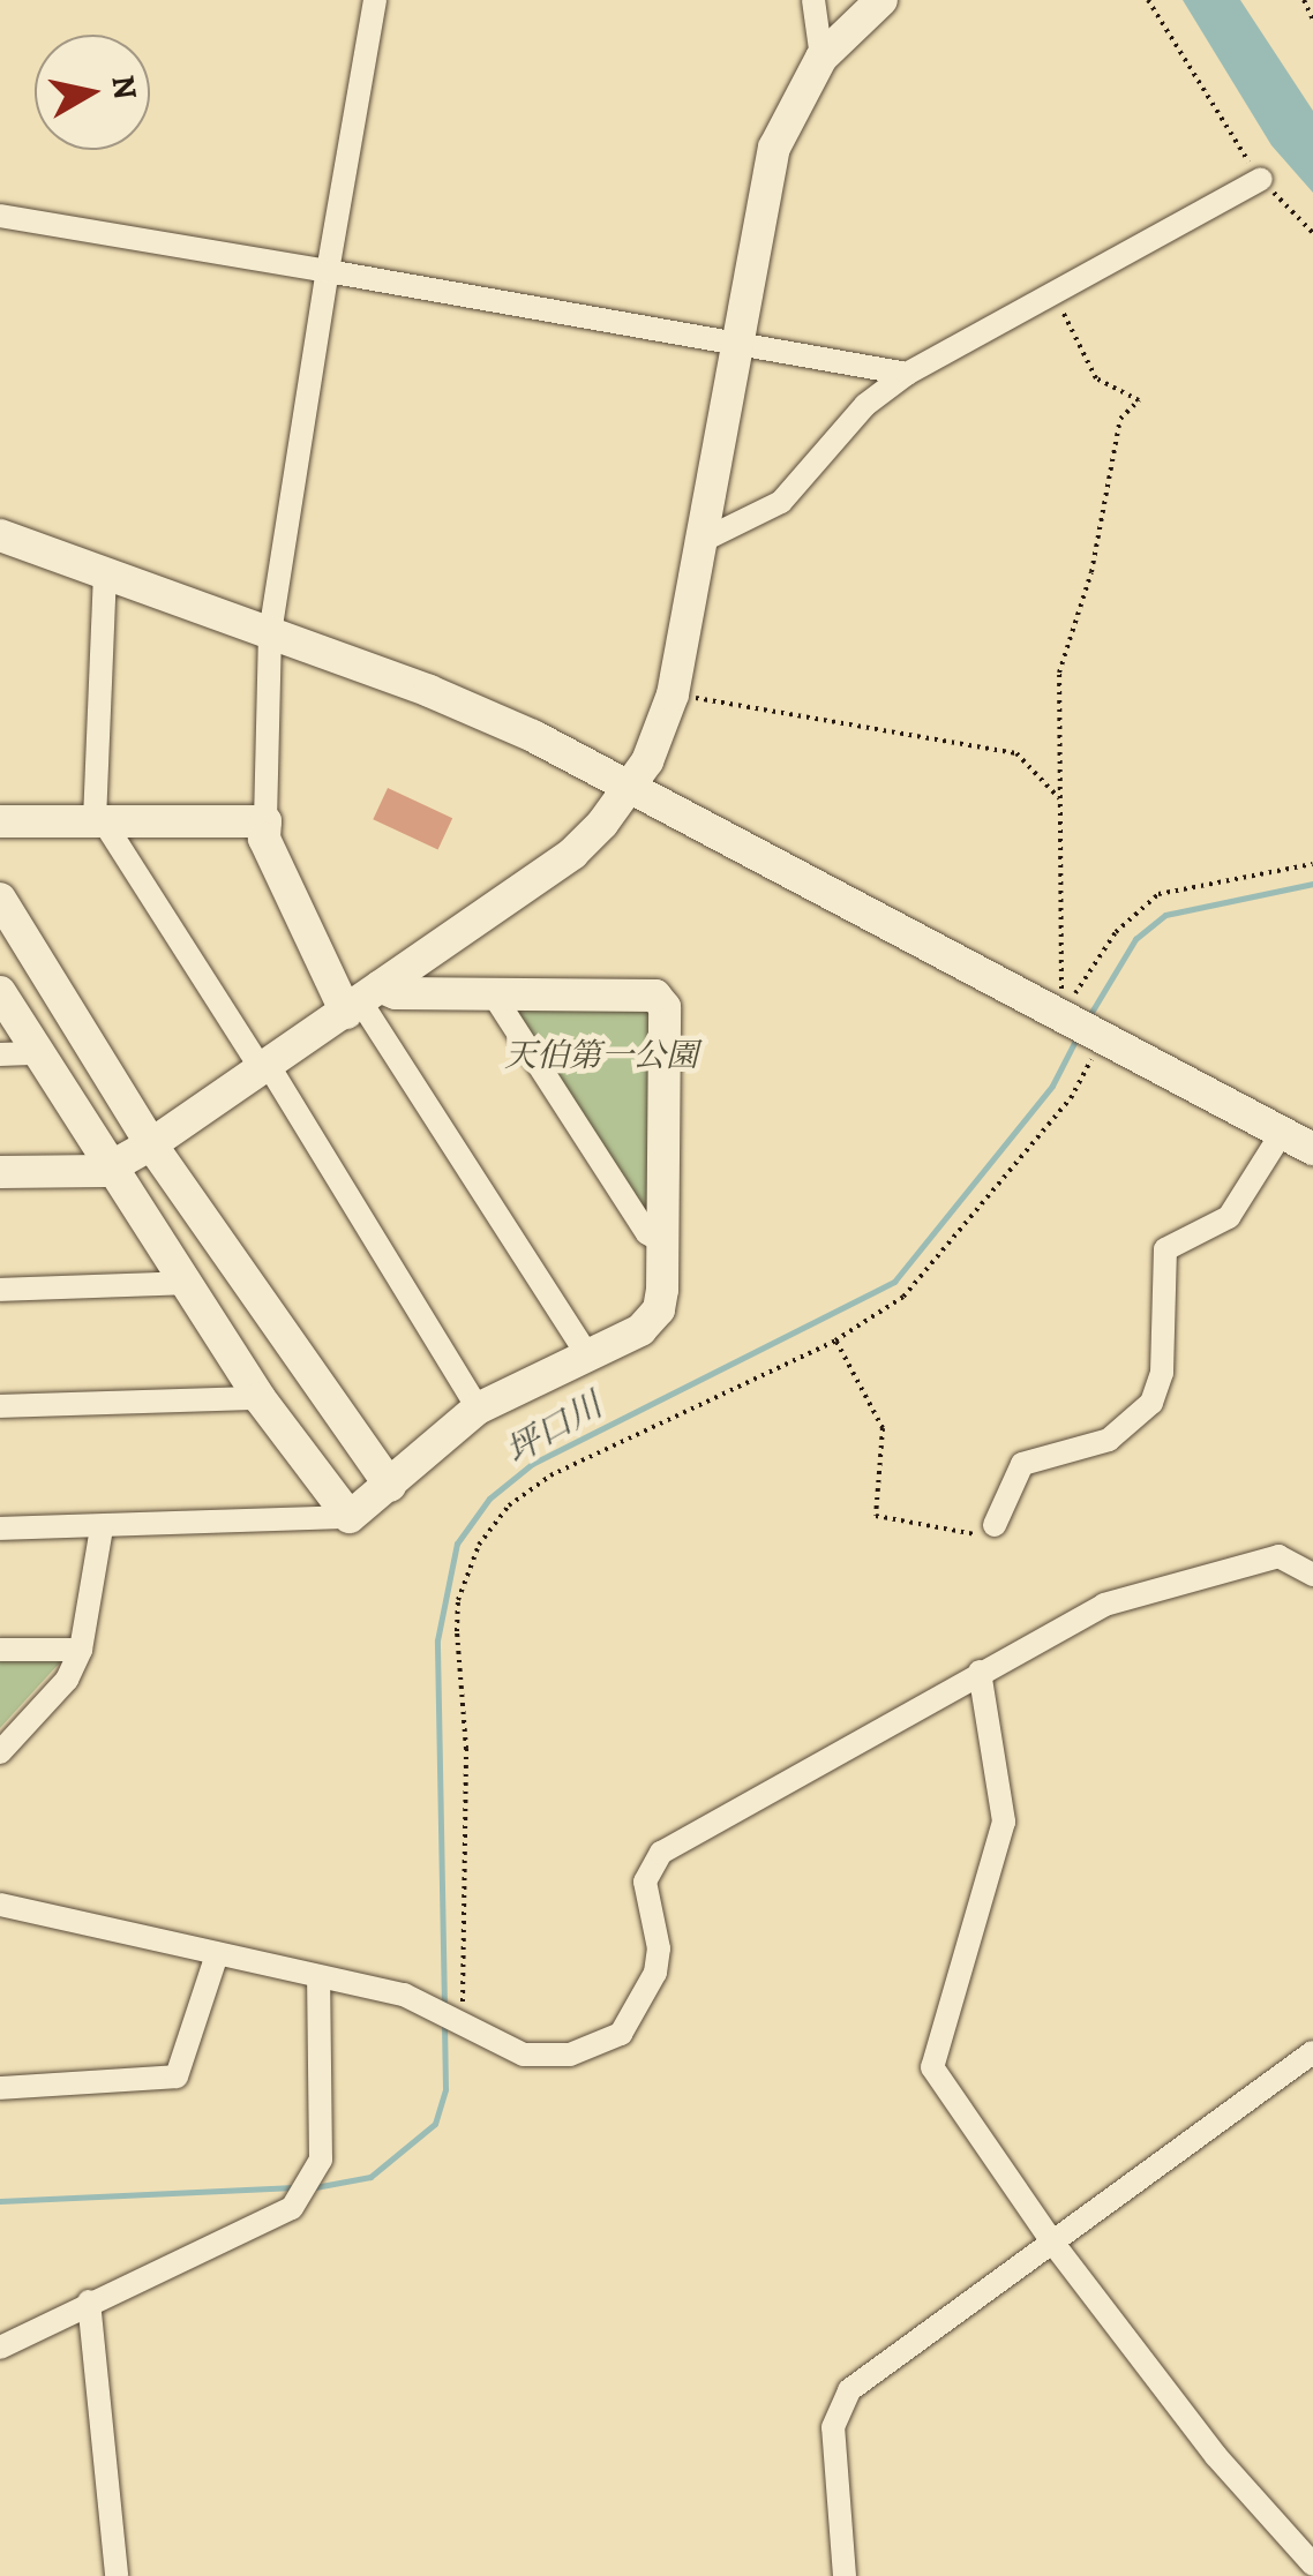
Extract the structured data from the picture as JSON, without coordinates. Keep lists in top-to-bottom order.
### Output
{
  "water": ["坪口川"],
  "parks": ["天伯第一公園"],
  "north": "right"
}
